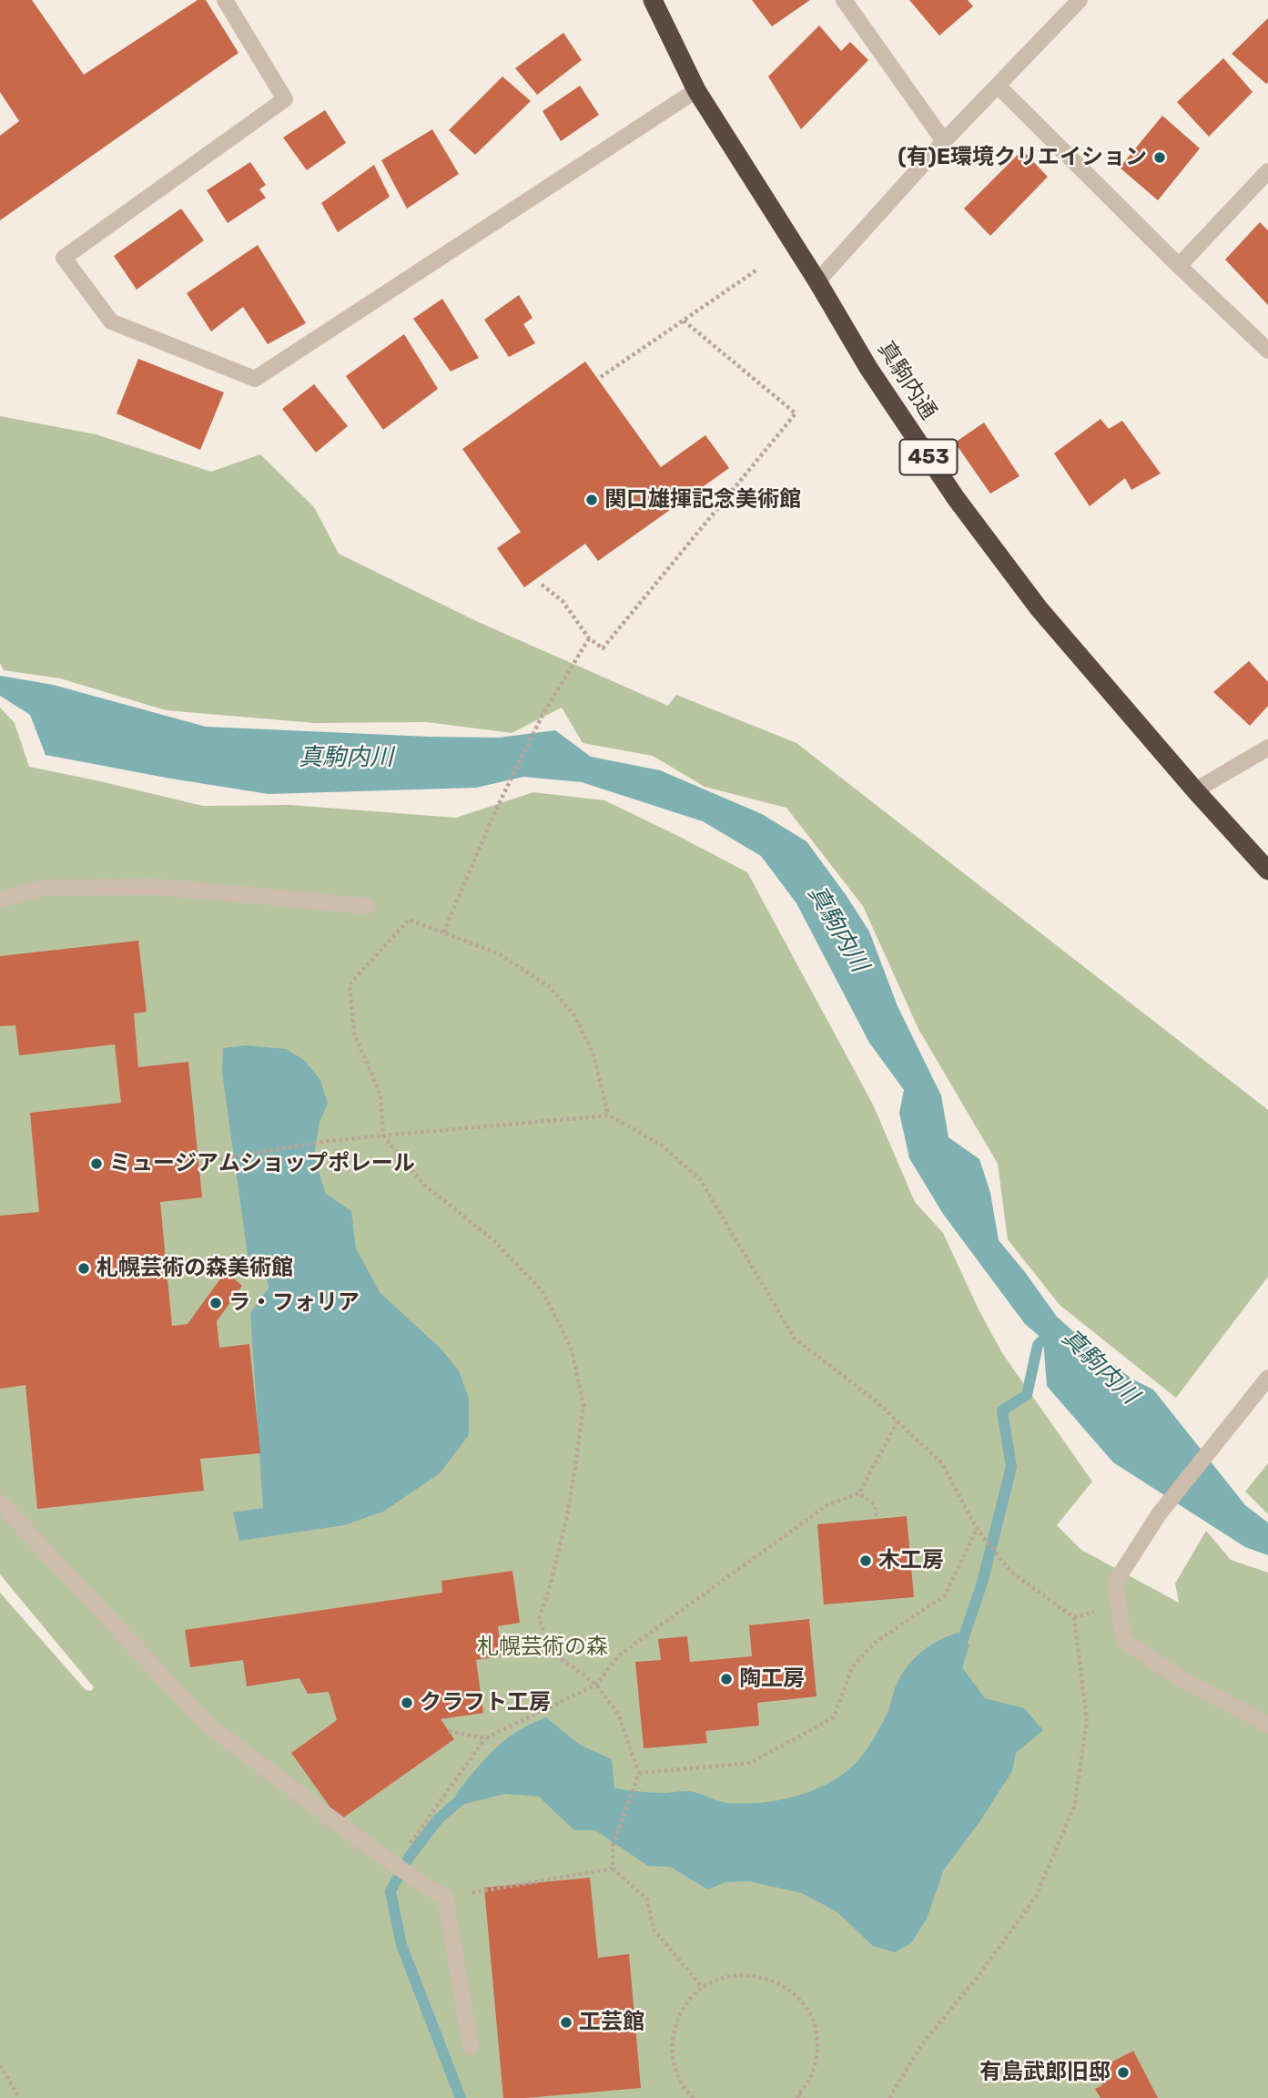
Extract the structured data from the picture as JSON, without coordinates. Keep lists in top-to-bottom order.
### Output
{
  "streets": {
    "highway": ["真駒内通", "453"]
  },
  "water": ["真駒内川"],
  "parks": ["札幌芸術の森"],
  "places": [
    "(有)E環境クリエイション",
    "関口雄揮記念美術館",
    "ミュージアムショップポレール",
    "札幌芸術の森美術館",
    "ラ・フォリア",
    "木工房",
    "陶工房",
    "クラフト工房",
    "工芸館",
    "有島武郎旧邸"
  ]
}
